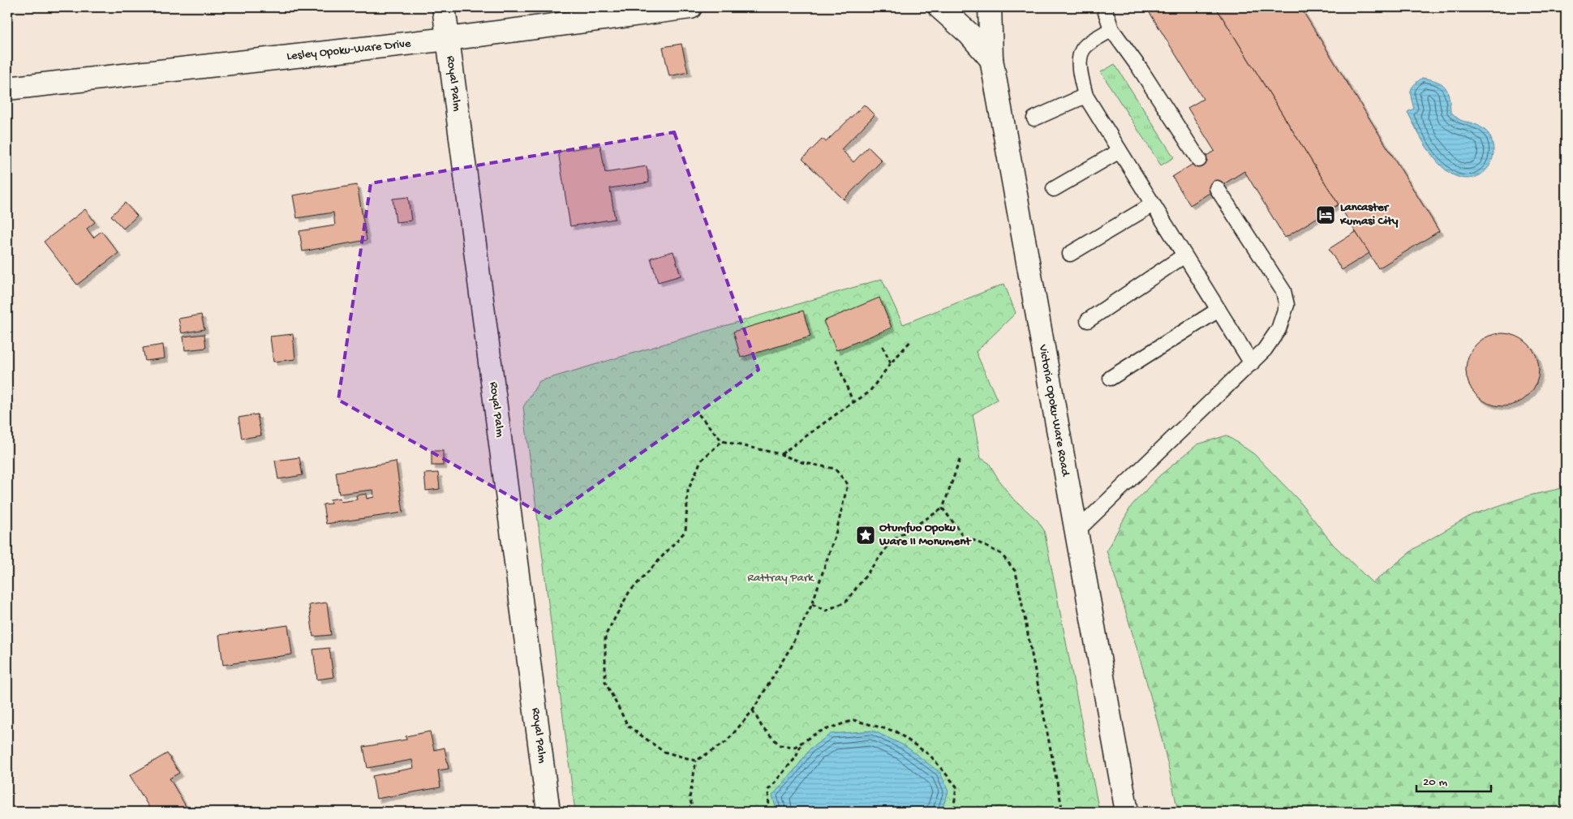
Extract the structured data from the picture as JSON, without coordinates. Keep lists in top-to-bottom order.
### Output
{
  "streets": {
    "street": ["Lesley Opoku-Ware Drive", "Royal Palm", "Victoria Opoku-Ware Road"]
  },
  "crossings": [
    ["Lesley Opoku-Ware Drive", "Royal Palm"]
  ],
  "parks": ["Rattray Park"],
  "places": {
    "hotel": ["Lancaster Kumasi City"],
    "place": ["Otumfuo Opoku Ware II Monument"]
  },
  "scale_bar": "20 m"
}
